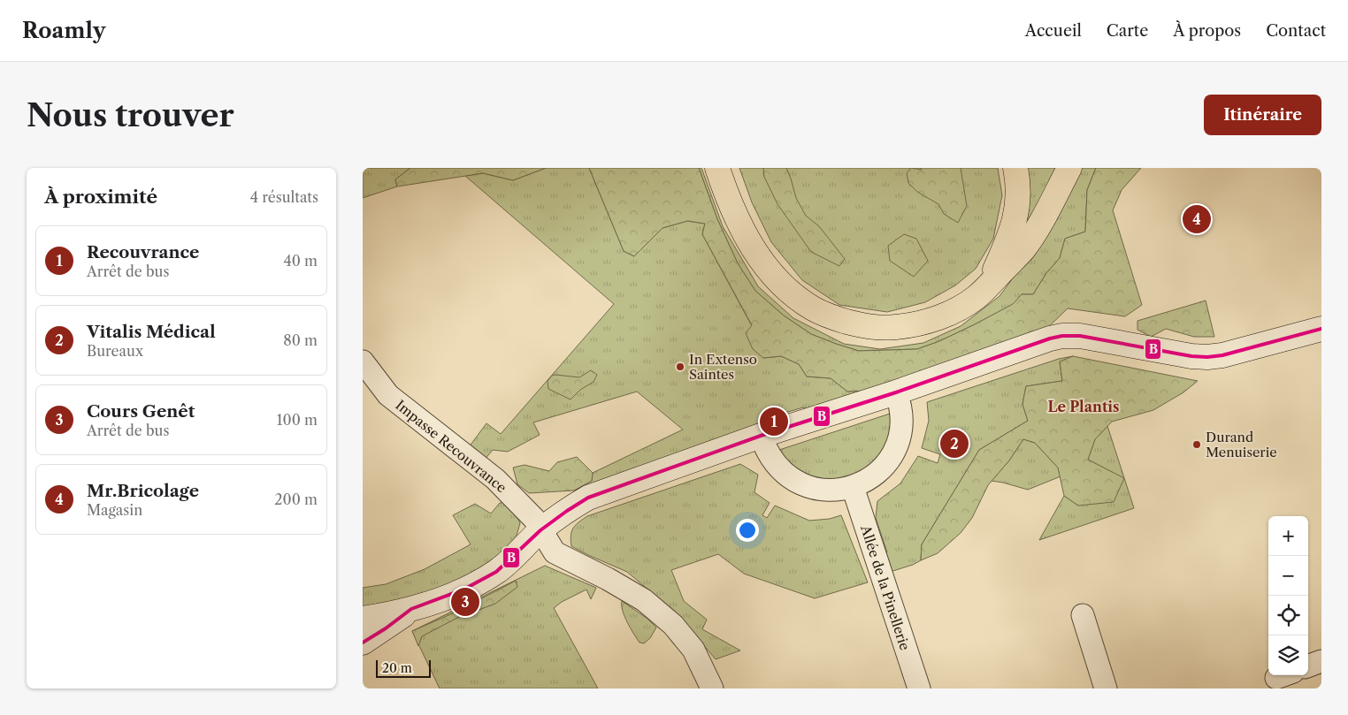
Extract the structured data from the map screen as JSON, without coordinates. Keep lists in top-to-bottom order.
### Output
{
  "streets": {
    "street": ["Impasse Recouvrance", "Allée de la Pinellerie"]
  },
  "districts": ["Le Plantis"],
  "places": ["In Extenso Saintes", "Durand Menuiserie"],
  "lines": ["transit line B"],
  "scale_bar": "20 m",
  "page": {
    "header": "Roamly",
    "nav": [
      "Accueil",
      "Carte",
      "À propos",
      "Contact"
    ],
    "buttons": "Itinéraire",
    "title": "Nous trouver",
    "heading": ["À proximité", "4 résultats"],
    "pins": [
      "4",
      "1",
      "2",
      "3"
    ],
    "list": [
      {
        "mark": "1",
        "name": "Recouvrance",
        "note": "Arrêt de bus",
        "value": "40 m"
      },
      {
        "mark": "2",
        "name": "Vitalis Médical",
        "note": "Bureaux",
        "value": "80 m"
      },
      {
        "mark": "3",
        "name": "Cours Genêt",
        "note": "Arrêt de bus",
        "value": "100 m"
      },
      {
        "mark": "4",
        "name": "Mr.Bricolage",
        "note": "Magasin",
        "value": "200 m"
      }
    ],
    "map_buttons": ["+", "−"],
    "scale": "20 m"
  }
}
